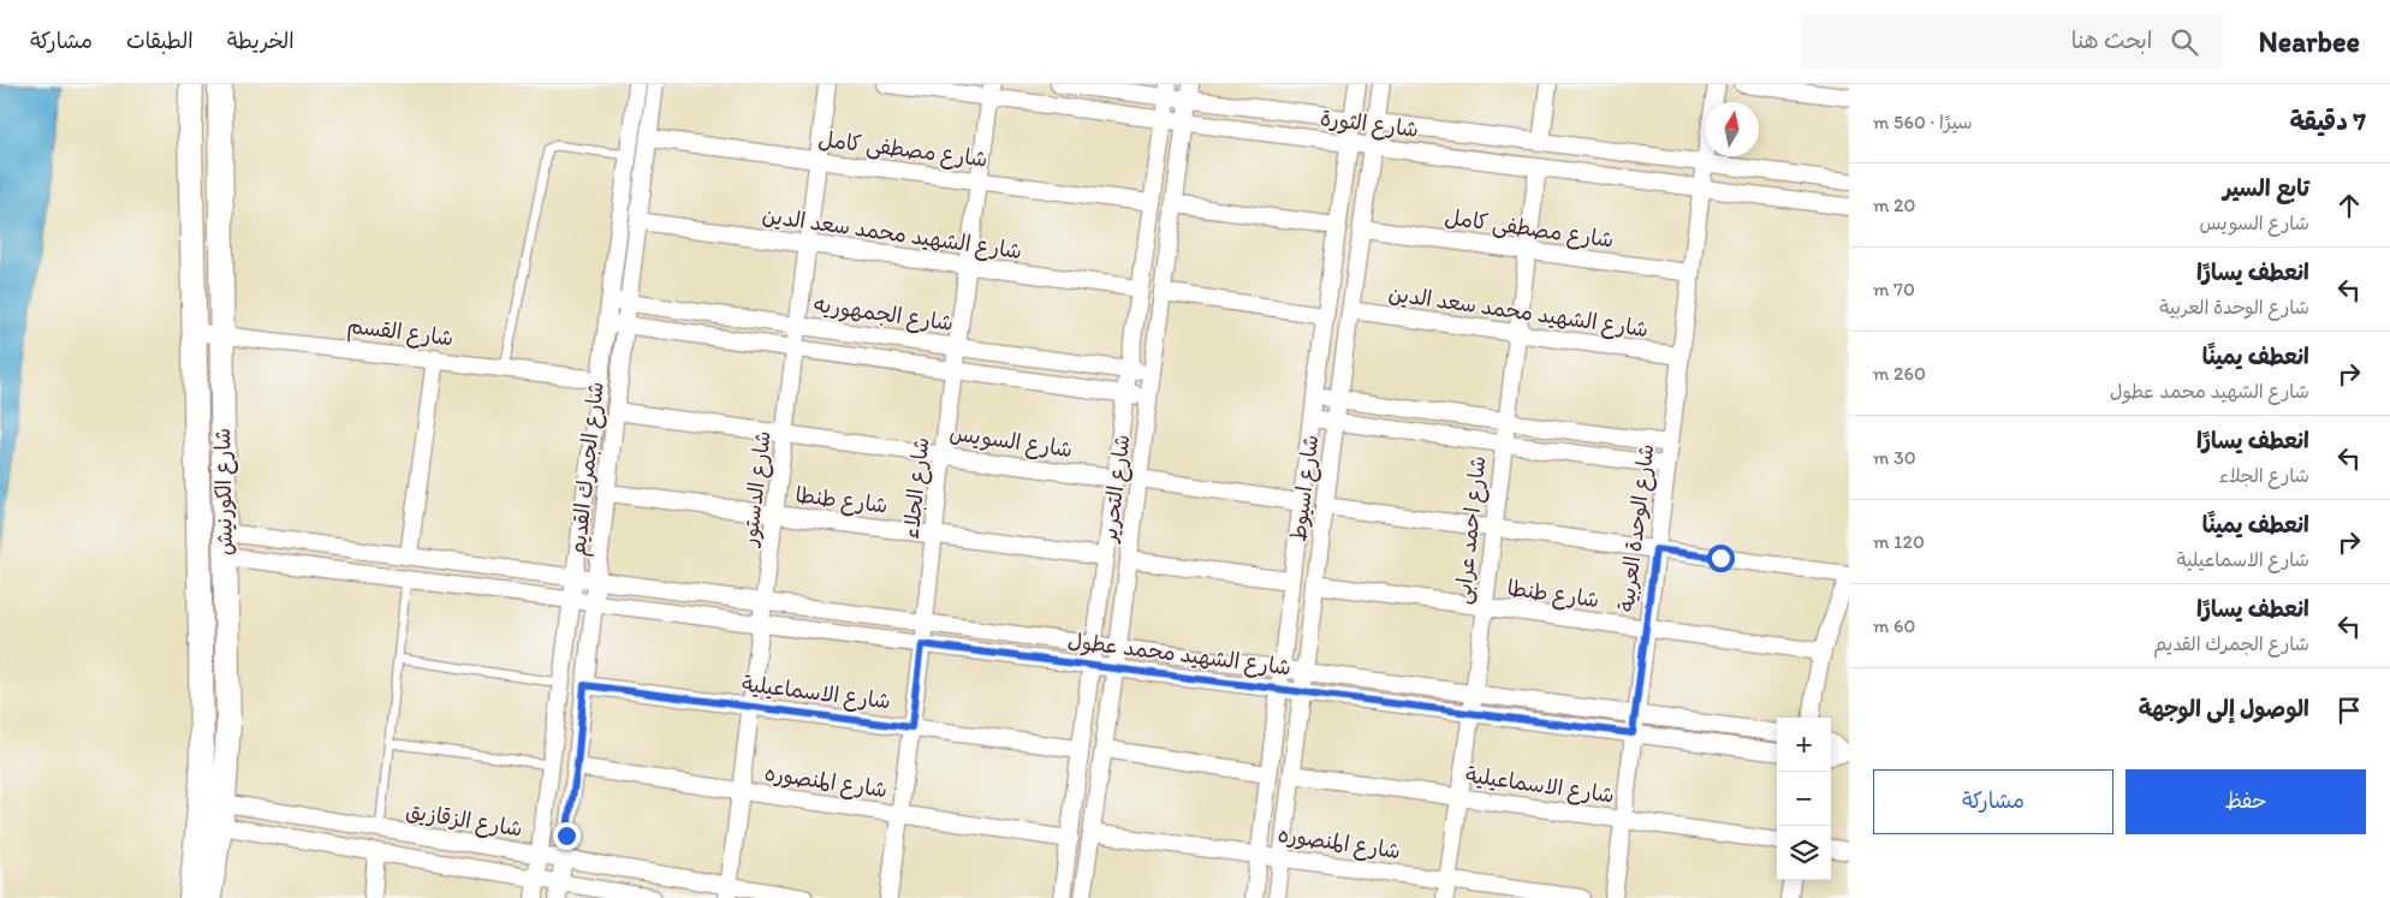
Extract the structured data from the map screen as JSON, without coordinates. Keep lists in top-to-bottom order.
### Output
{
  "streets": {
    "main road": ["شارع الكورنيش"],
    "street": [
      "شارع الثورة",
      "شارع مصطفى كامل",
      "شارع الشهيد محمد سعد الدين",
      "شارع الجمهوريه",
      "شارع القسم",
      "شارع السويس",
      "شارع الجمرك القديم",
      "شارع الدستور",
      "شارع الجلاء",
      "شارع التحرير",
      "شارع اسيوط",
      "شارع طنطا",
      "شارع الوحدة العربية",
      "شارع احمد عرابى",
      "شارع الشهيد محمد عطول",
      "شارع الاسماعيلية",
      "شارع المنصوره",
      "شارع الزقازيق"
    ]
  },
  "crossings": [
    ["شارع الثورة", "شارع الجلاء"],
    ["شارع الثورة", "شارع التحرير"],
    ["شارع الثورة", "شارع اسيوط"],
    ["شارع الثورة", "شارع الوحدة العربية"],
    ["شارع الثورة", "شارع احمد عرابى"],
    ["شارع مصطفى كامل", "شارع الجمرك القديم"],
    ["شارع مصطفى كامل", "شارع الدستور"],
    ["شارع مصطفى كامل", "شارع الجلاء"],
    ["شارع مصطفى كامل", "شارع التحرير"],
    ["شارع مصطفى كامل", "شارع اسيوط"],
    ["شارع مصطفى كامل", "شارع الوحدة العربية"],
    ["شارع مصطفى كامل", "شارع احمد عرابى"],
    ["شارع الشهيد محمد سعد الدين", "شارع الجمرك القديم"],
    ["شارع الشهيد محمد سعد الدين", "شارع الدستور"],
    ["شارع الشهيد محمد سعد الدين", "شارع الجلاء"],
    ["شارع الشهيد محمد سعد الدين", "شارع التحرير"],
    ["شارع الشهيد محمد سعد الدين", "شارع اسيوط"],
    ["شارع الشهيد محمد سعد الدين", "شارع الوحدة العربية"],
    ["شارع الشهيد محمد سعد الدين", "شارع احمد عرابى"],
    ["شارع الجمهوريه", "شارع الجمرك القديم"],
    ["شارع الجمهوريه", "شارع الدستور"],
    ["شارع الجمهوريه", "شارع الجلاء"],
    ["شارع الجمهوريه", "شارع التحرير"],
    ["شارع القسم", "شارع الجمرك القديم"],
    ["شارع القسم", "شارع الكورنيش"],
    ["شارع السويس", "شارع الجمرك القديم"],
    ["شارع السويس", "شارع الدستور"],
    ["شارع السويس", "شارع الجلاء"],
    ["شارع السويس", "شارع التحرير"],
    ["شارع الجمرك القديم", "شارع طنطا"],
    ["شارع الجمرك القديم", "شارع الشهيد محمد عطول"],
    ["شارع الجمرك القديم", "شارع الاسماعيلية"],
    ["شارع الجمرك القديم", "شارع المنصوره"],
    ["شارع الجمرك القديم", "شارع الزقازيق"],
    ["شارع الدستور", "شارع طنطا"],
    ["شارع الدستور", "شارع الشهيد محمد عطول"],
    ["شارع الدستور", "شارع الاسماعيلية"],
    ["شارع الدستور", "شارع المنصوره"],
    ["شارع الدستور", "شارع الزقازيق"],
    ["شارع الجلاء", "شارع طنطا"],
    ["شارع الجلاء", "شارع الشهيد محمد عطول"],
    ["شارع الجلاء", "شارع الاسماعيلية"],
    ["شارع الجلاء", "شارع المنصوره"],
    ["شارع التحرير", "شارع طنطا"],
    ["شارع التحرير", "شارع الشهيد محمد عطول"],
    ["شارع التحرير", "شارع الاسماعيلية"],
    ["شارع التحرير", "شارع المنصوره"],
    ["شارع اسيوط", "شارع طنطا"],
    ["شارع اسيوط", "شارع الشهيد محمد عطول"],
    ["شارع اسيوط", "شارع الاسماعيلية"],
    ["شارع اسيوط", "شارع المنصوره"],
    ["شارع الكورنيش", "شارع الشهيد محمد عطول"],
    ["شارع الكورنيش", "شارع الزقازيق"],
    ["شارع طنطا", "شارع الوحدة العربية"],
    ["شارع طنطا", "شارع احمد عرابى"],
    ["شارع الوحدة العربية", "شارع الشهيد محمد عطول"],
    ["شارع الوحدة العربية", "شارع الاسماعيلية"],
    ["شارع احمد عرابى", "شارع الشهيد محمد عطول"],
    ["شارع احمد عرابى", "شارع الاسماعيلية"],
    ["شارع احمد عرابى", "شارع المنصوره"]
  ],
  "north": "top",
  "page": {
    "header": "Nearbee",
    "search": "ابحث هنا",
    "nav": ["الخريطة", "الطبقات", "مشاركة"],
    "heading": ["7 دقيقة", "سيرًا · 560 m"],
    "list": [
      ["تابع السير", "شارع السويس", "20 m"],
      ["انعطف يسارًا", "شارع الوحدة العربية", "70 m"],
      ["انعطف يمينًا", "شارع الشهيد محمد عطول", "260 m"],
      ["انعطف يسارًا", "شارع الجلاء", "30 m"],
      ["انعطف يمينًا", "شارع الاسماعيلية", "120 m"],
      ["انعطف يسارًا", "شارع الجمرك القديم", "60 m"],
      "الوصول إلى الوجهة"
    ],
    "map_buttons": ["+", "−"],
    "buttons": ["حفظ", "مشاركة"]
  }
}
